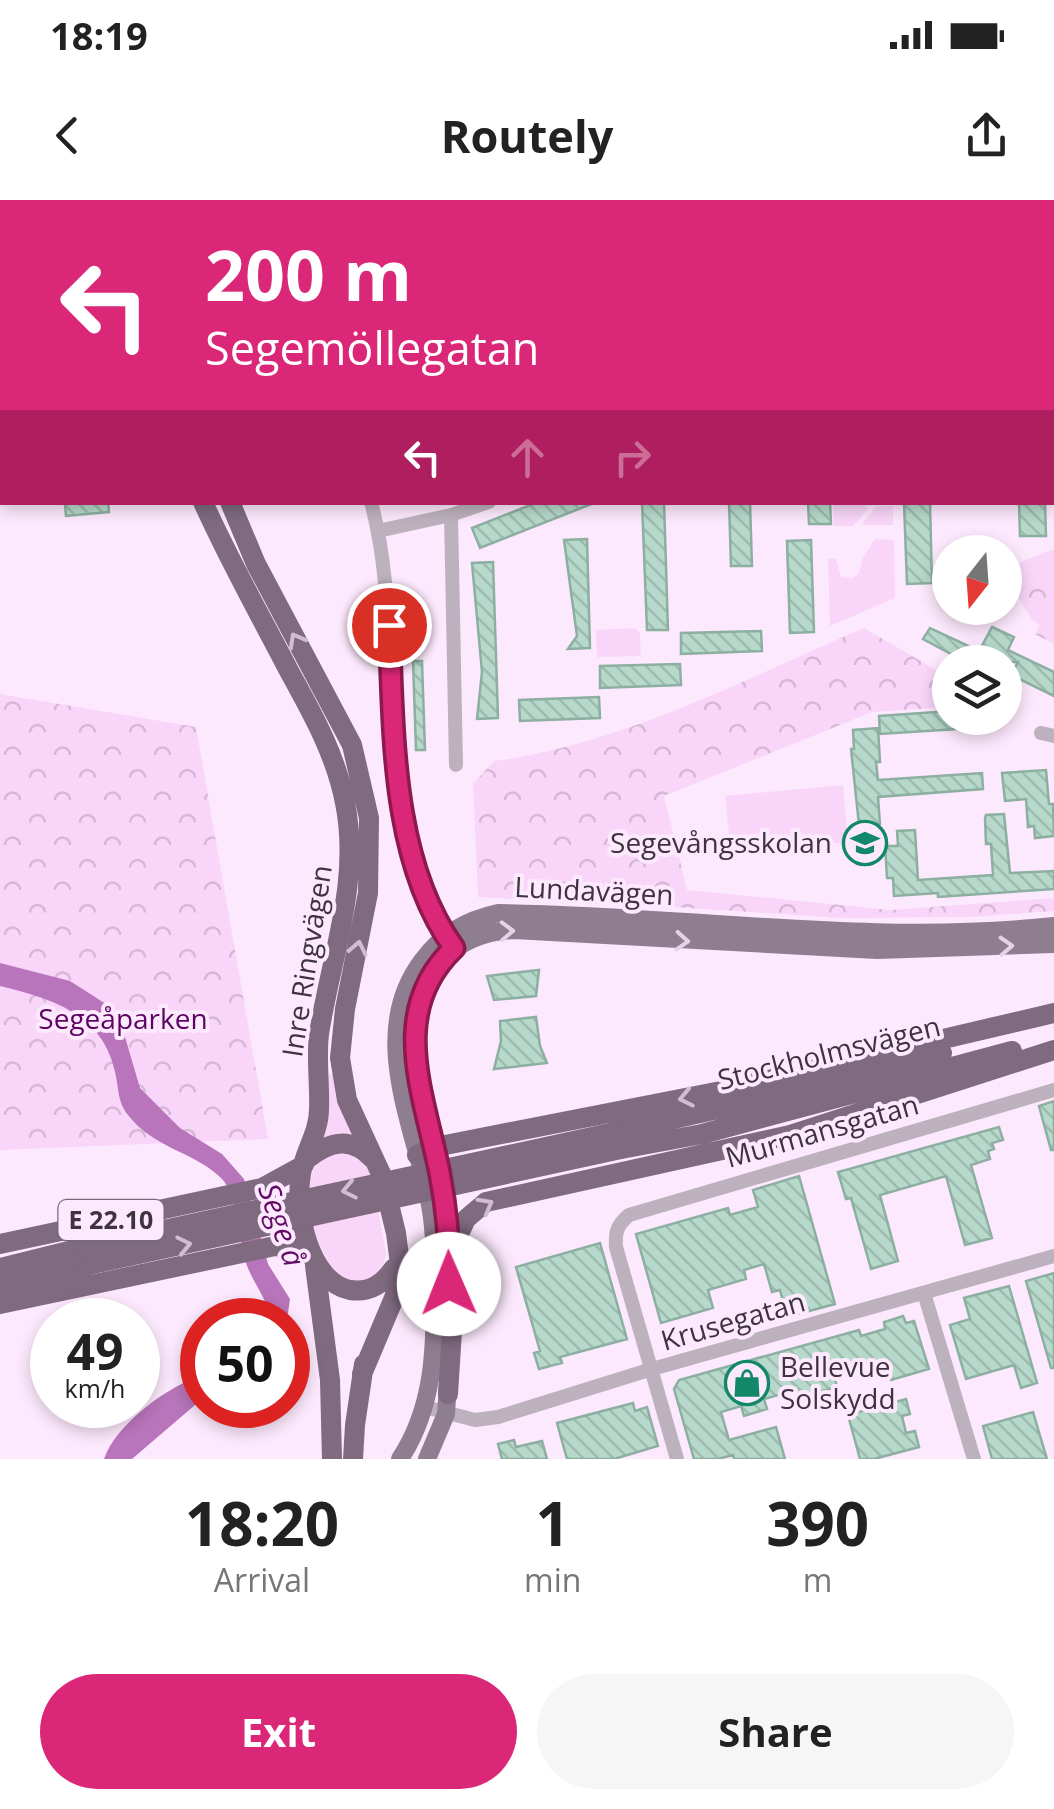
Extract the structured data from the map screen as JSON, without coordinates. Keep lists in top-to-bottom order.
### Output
{
  "streets": {
    "highway": ["Inre Ringvägen", "Stockholmsvägen", "E 22.10"],
    "main road": ["Lundavägen"],
    "street": ["Murmansgatan", "Krusegatan"]
  },
  "crossings": [
    ["Lundavägen", "Krusegatan"],
    ["Inre Ringvägen", "E 22.10"],
    ["Murmansgatan", "Krusegatan"]
  ],
  "water": ["Sege å"],
  "parks": ["Segeåparken"],
  "places": {
    "school or university": ["Segevångsskolan"],
    "shop": ["Bellevue Solskydd"]
  },
  "north": "bottom",
  "page": {
    "status": "18:19",
    "header": "Routely",
    "turn": ["200 m", "Segemöllegatan"],
    "speed": "49 km/h",
    "limit": "50",
    "eta": [
      "18:20",
      "Arrival",
      "1",
      "min",
      "390",
      "m"
    ],
    "buttons": ["Exit", "Share"]
  }
}
